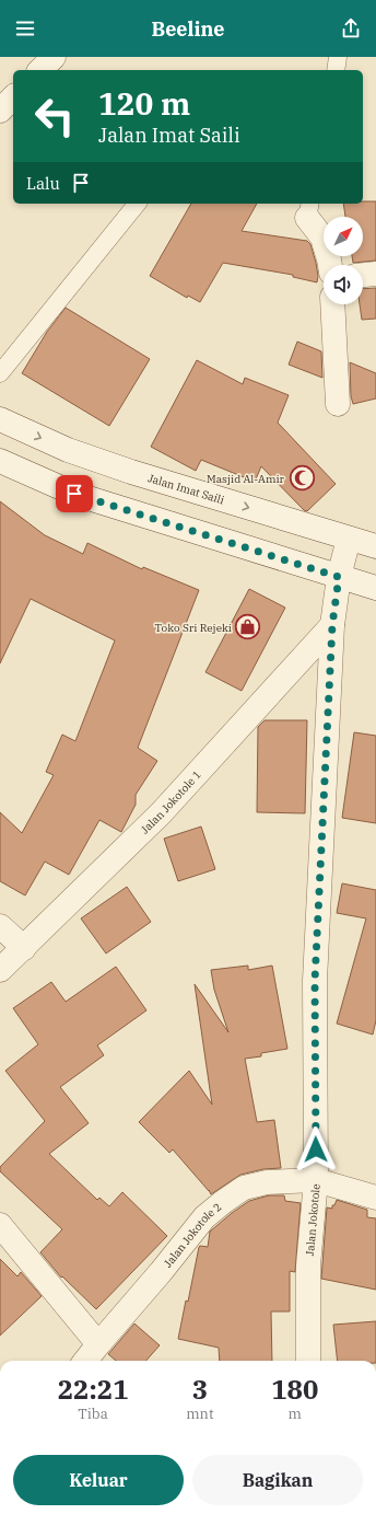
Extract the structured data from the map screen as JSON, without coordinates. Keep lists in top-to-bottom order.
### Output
{
  "streets": {
    "street": [
      "Jalan Imat Saili",
      "Jalan Jokotole 1",
      "Jalan Jokotole",
      "Jalan Jokotole 2"
    ]
  },
  "crossings": [
    ["Jalan Imat Saili", "Jalan Jokotole"],
    ["Jalan Jokotole 1", "Jalan Jokotole"],
    ["Jalan Jokotole", "Jalan Jokotole 2"]
  ],
  "places": {
    "mosque": ["Masjid Al-Amir"],
    "shop": ["Toko Sri Rejeki"]
  },
  "north": "top right",
  "page": {
    "header": "Beeline",
    "turn": ["120 m", "Jalan Imat Saili"],
    "then": "Lalu",
    "eta": [
      "22:21",
      "Tiba",
      "3",
      "mnt",
      "180",
      "m"
    ],
    "buttons": ["Keluar", "Bagikan"]
  }
}
